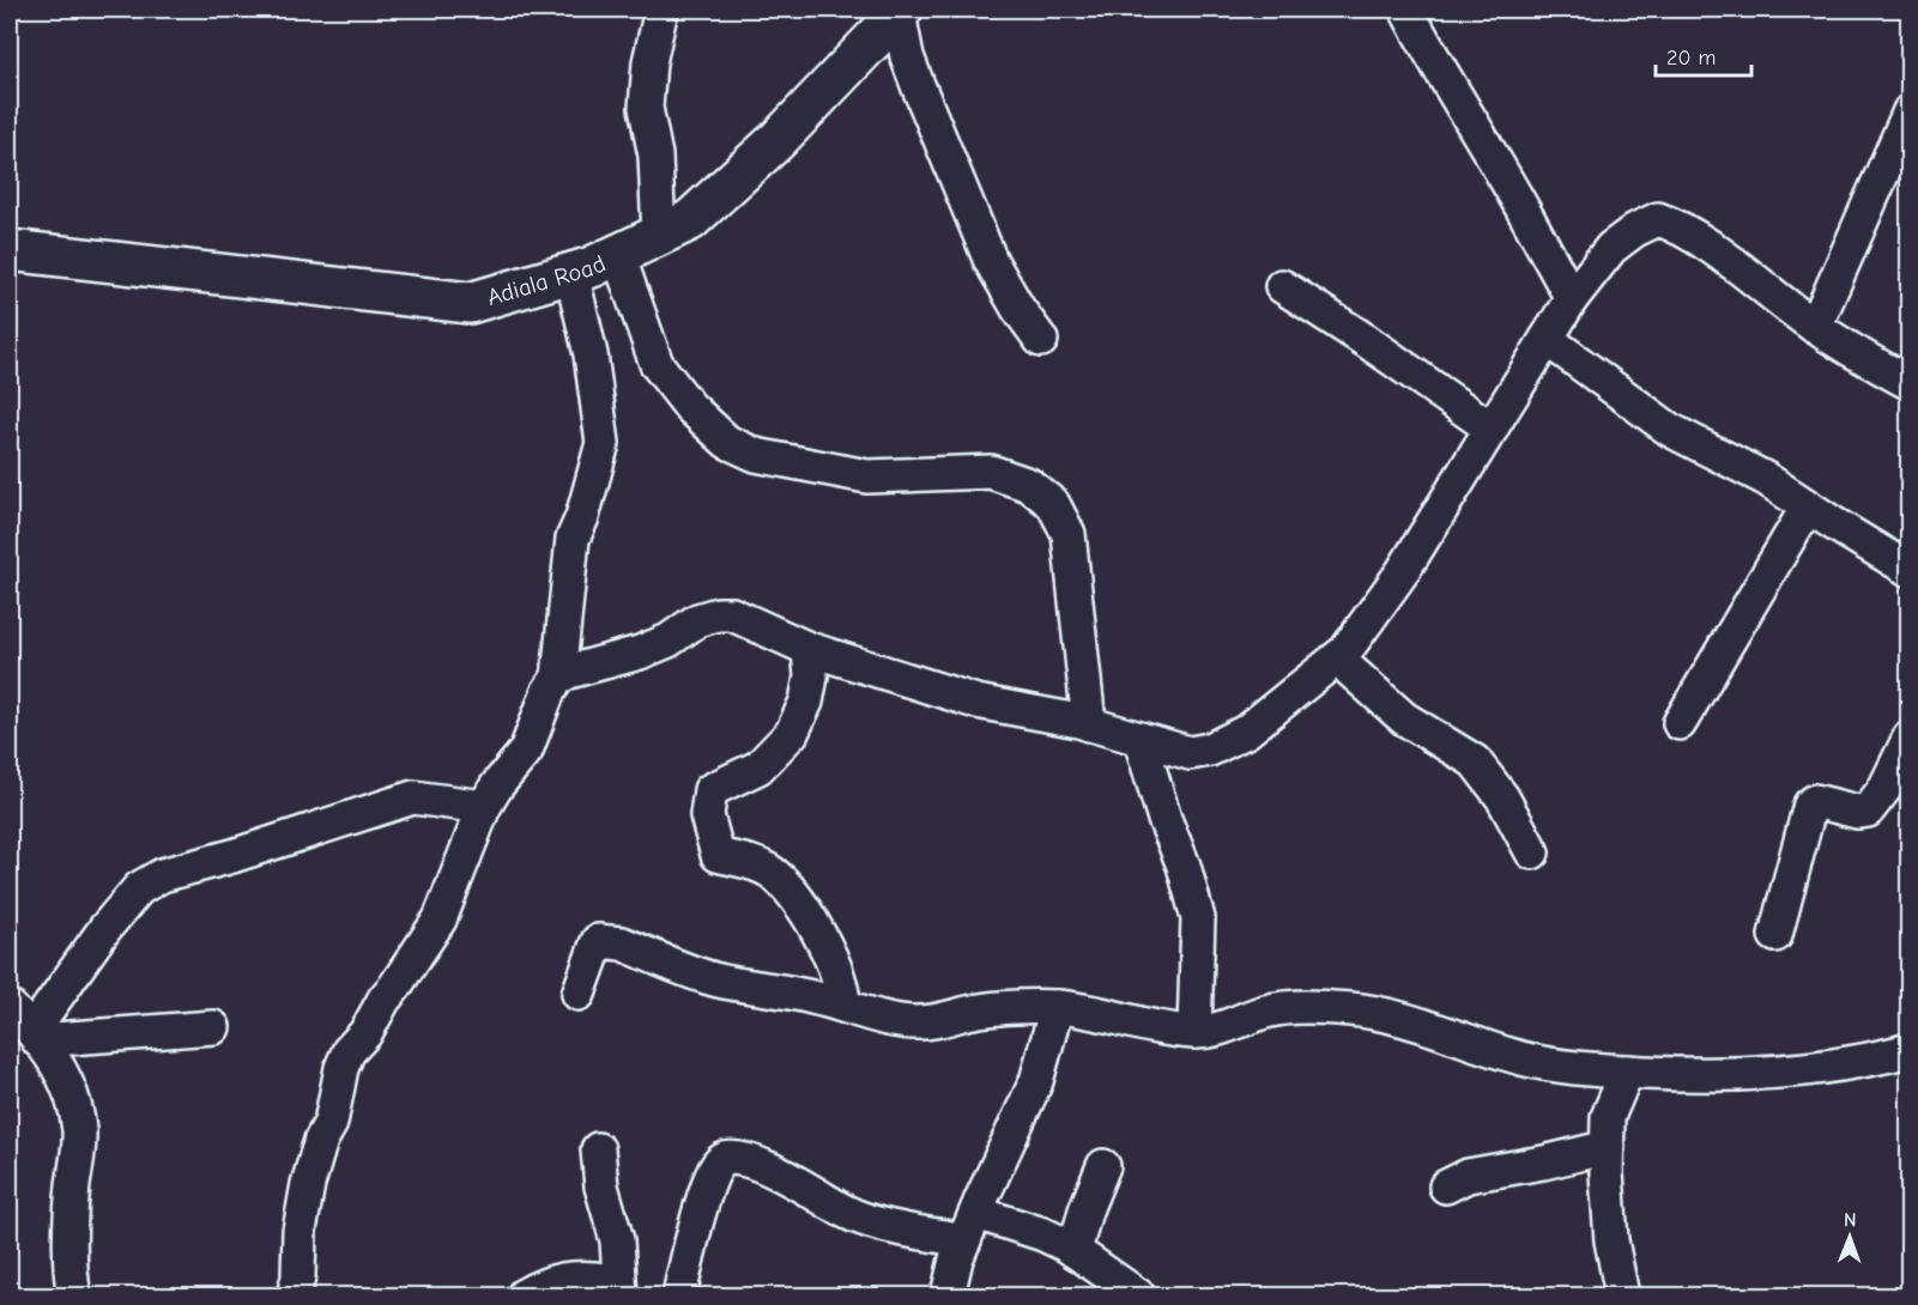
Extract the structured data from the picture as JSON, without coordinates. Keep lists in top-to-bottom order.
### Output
{
  "streets": {
    "main road": ["Adiala Road"]
  },
  "scale_bar": "20 m",
  "north": "top"
}
